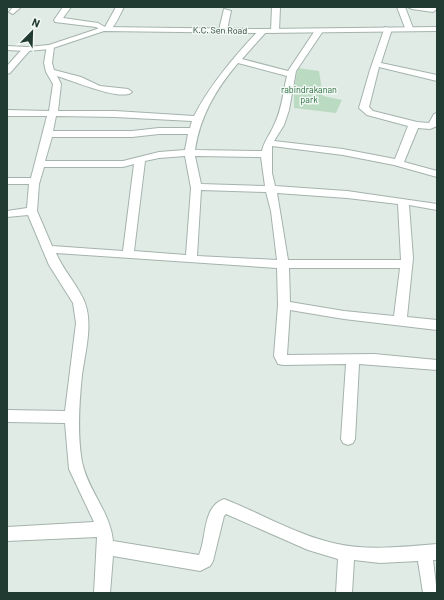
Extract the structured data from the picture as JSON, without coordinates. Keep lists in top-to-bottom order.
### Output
{
  "streets": {
    "street": ["K.C. Sen Road"]
  },
  "parks": ["rabindrakanan park"],
  "north": "top right"
}
